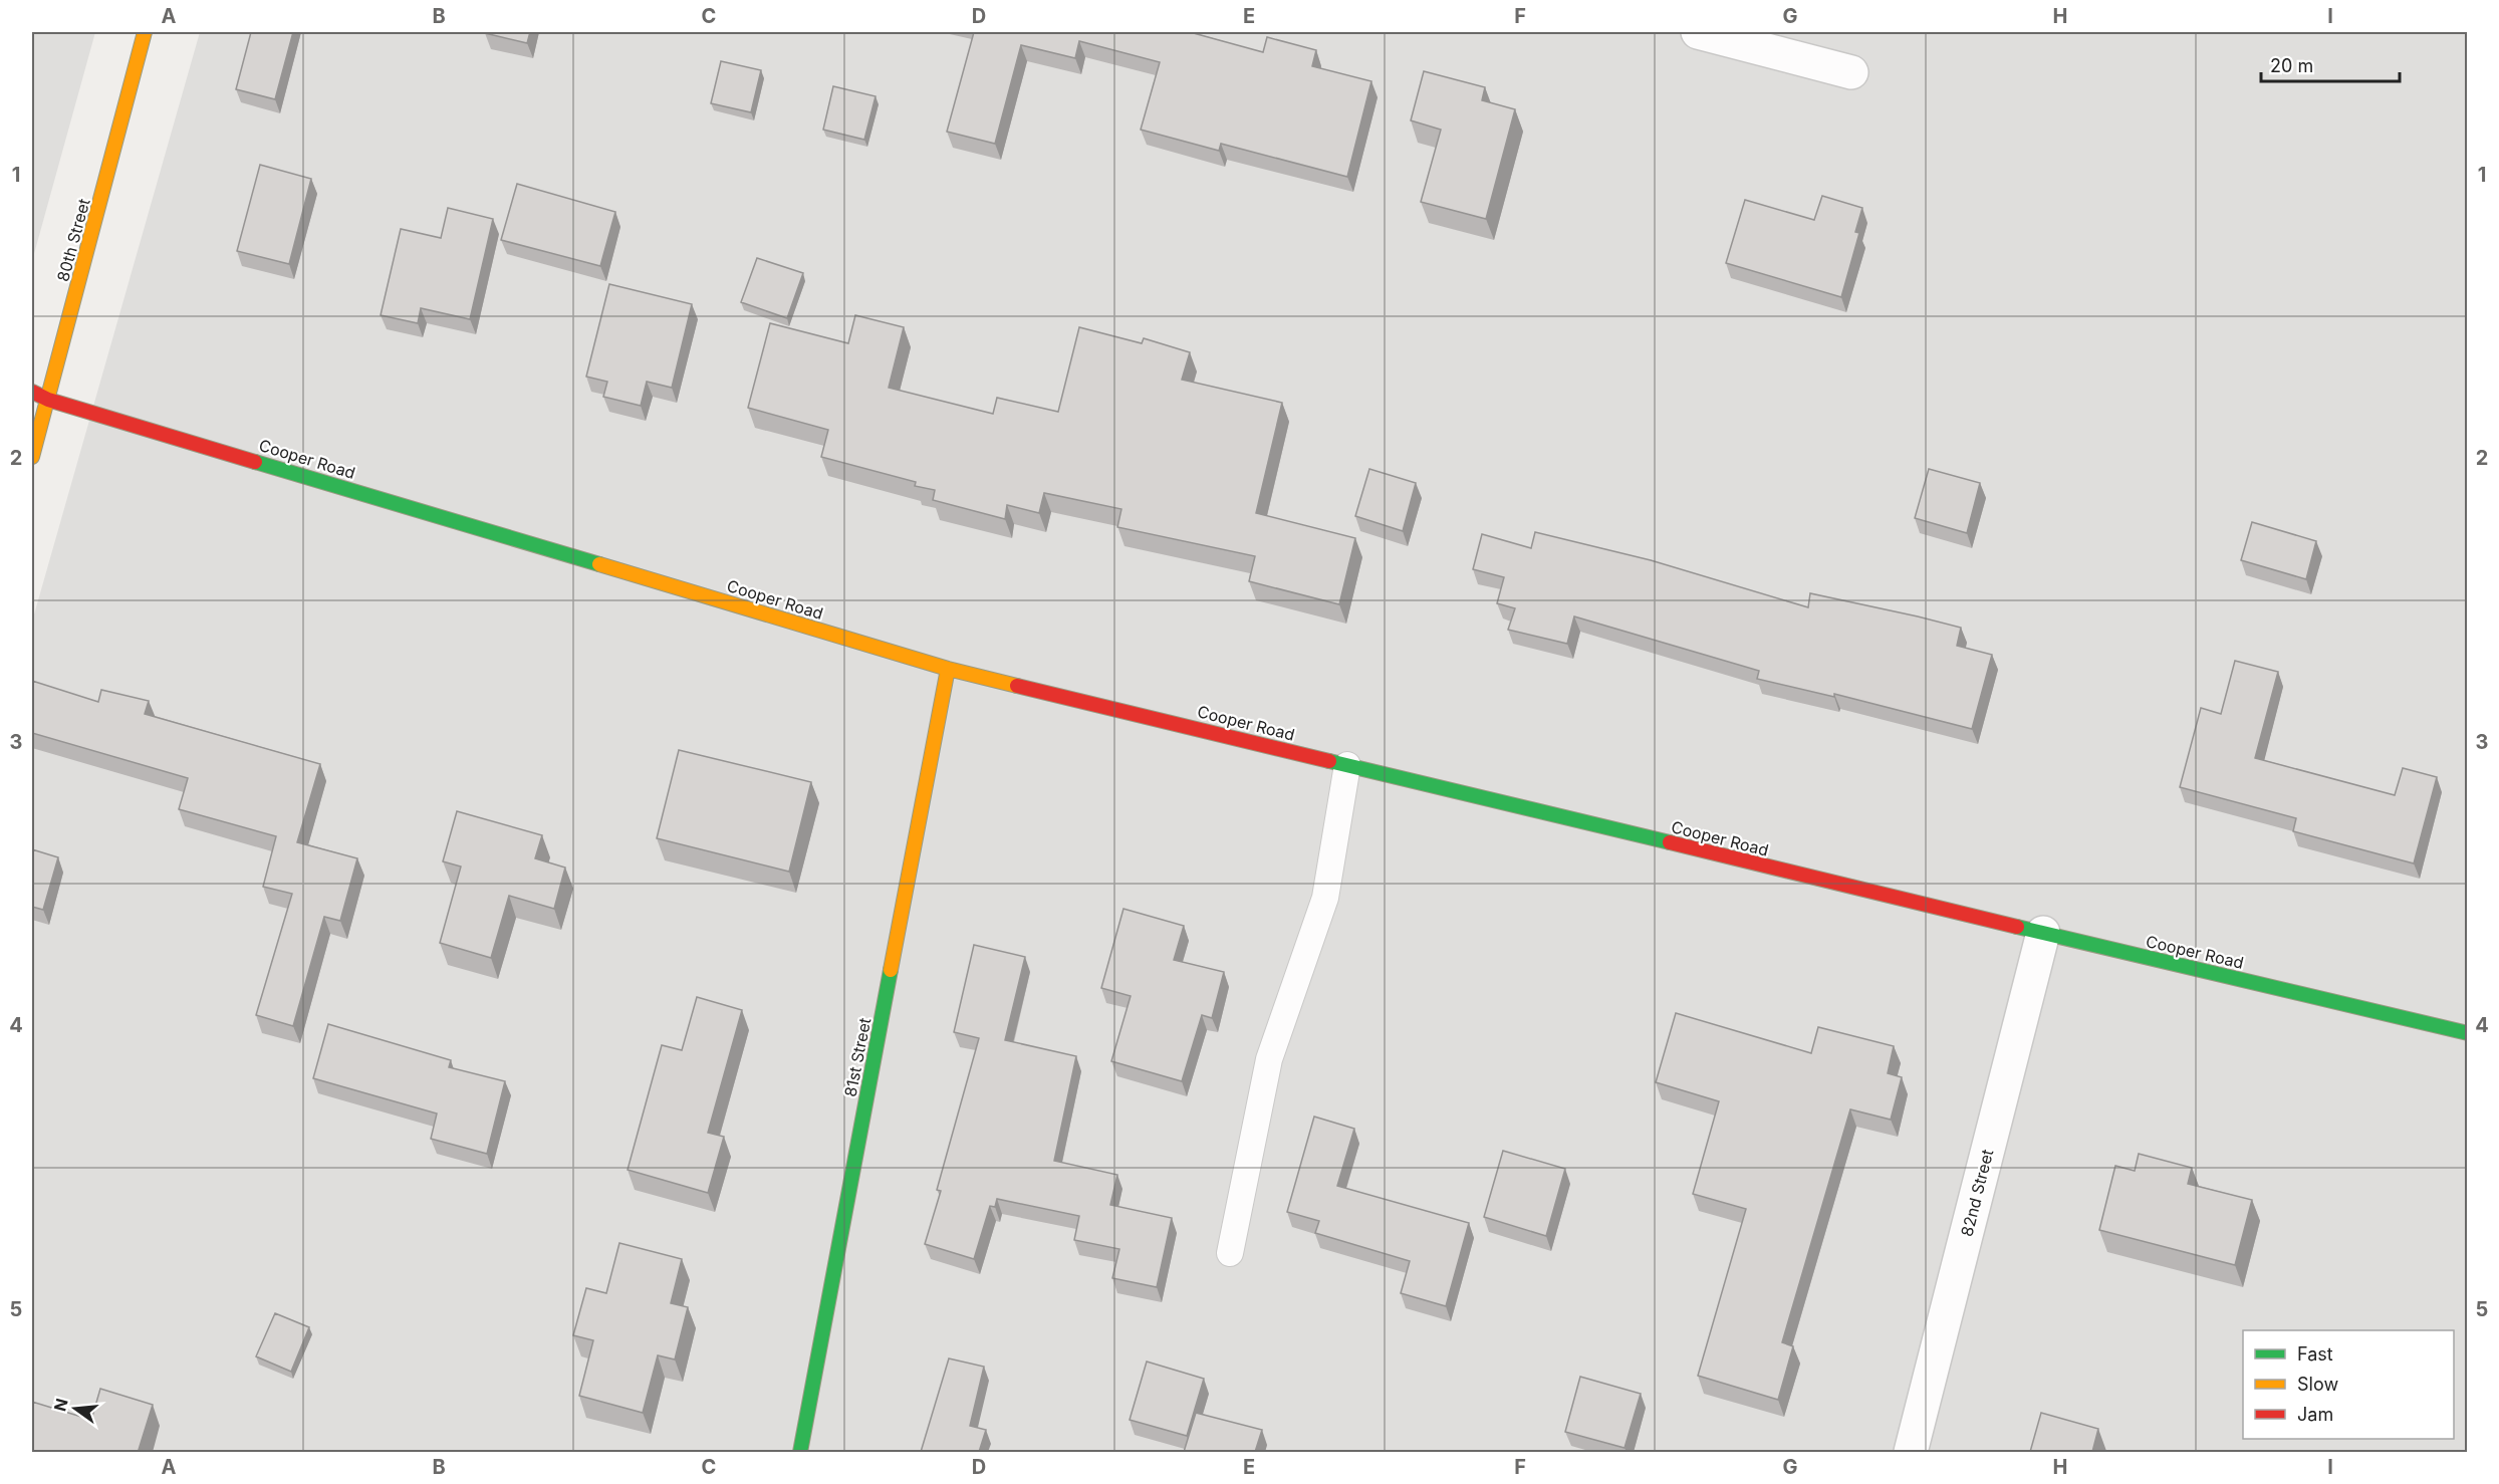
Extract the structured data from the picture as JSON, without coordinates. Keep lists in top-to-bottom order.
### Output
{
  "streets": {
    "street": [
      "80th Street",
      "Cooper Road",
      "81st Street",
      "82nd Street"
    ]
  },
  "crossings": [
    ["80th Street", "Cooper Road"],
    ["Cooper Road", "81st Street"],
    ["Cooper Road", "82nd Street"]
  ],
  "legend": ["Fast", "Slow", "Jam"],
  "scale_bar": "20 m",
  "north": "left",
  "grid": {
    "columns": [
      "A",
      "B",
      "C",
      "D",
      "E",
      "F",
      "G",
      "H",
      "I"
    ],
    "rows": [
      "1",
      "2",
      "3",
      "4",
      "5"
    ]
  }
}
